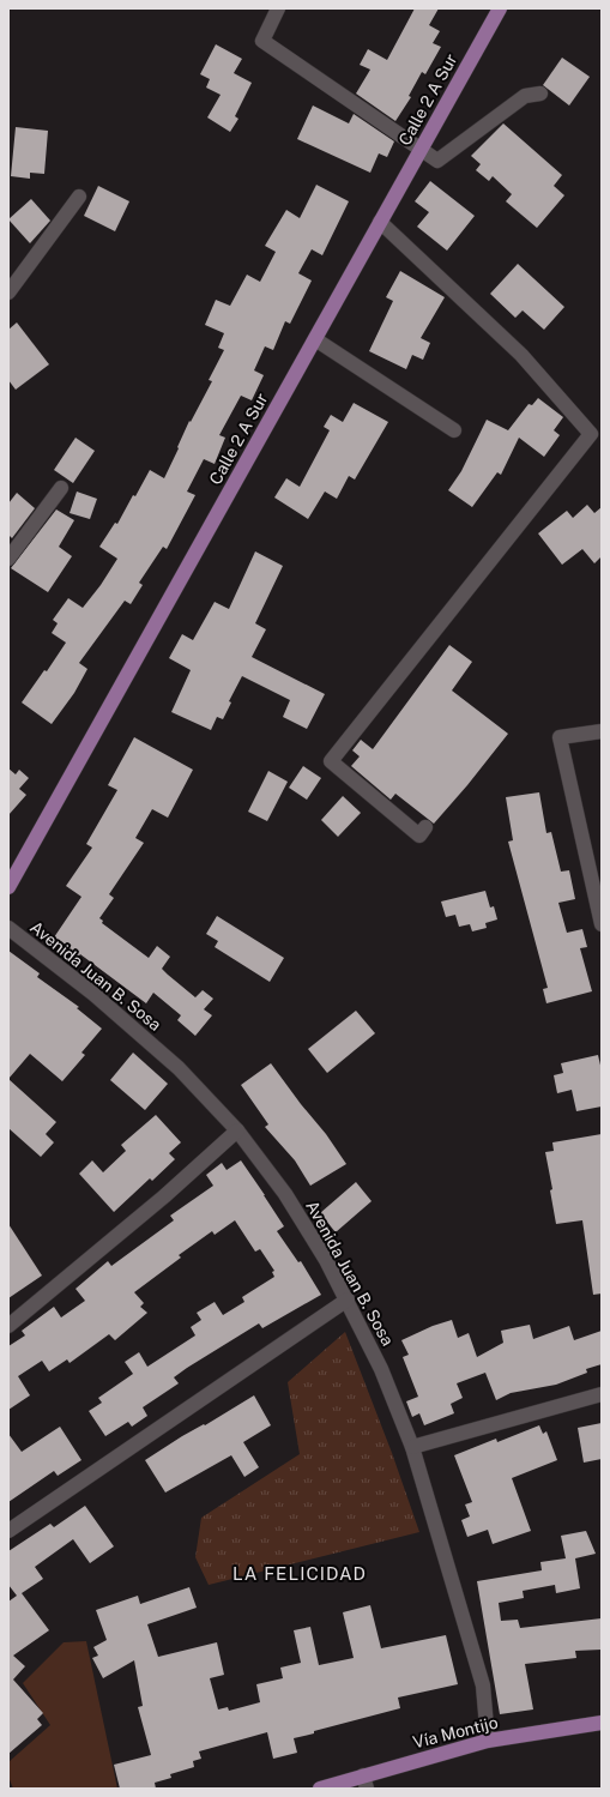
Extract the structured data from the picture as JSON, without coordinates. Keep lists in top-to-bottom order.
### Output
{
  "streets": {
    "main road": ["Calle 2 A Sur", "Vía Montijo"],
    "street": ["Avenida Juan B. Sosa"]
  },
  "crossings": [
    ["Avenida Juan B. Sosa", "Vía Montijo"]
  ],
  "districts": ["LA FELICIDAD"]
}
